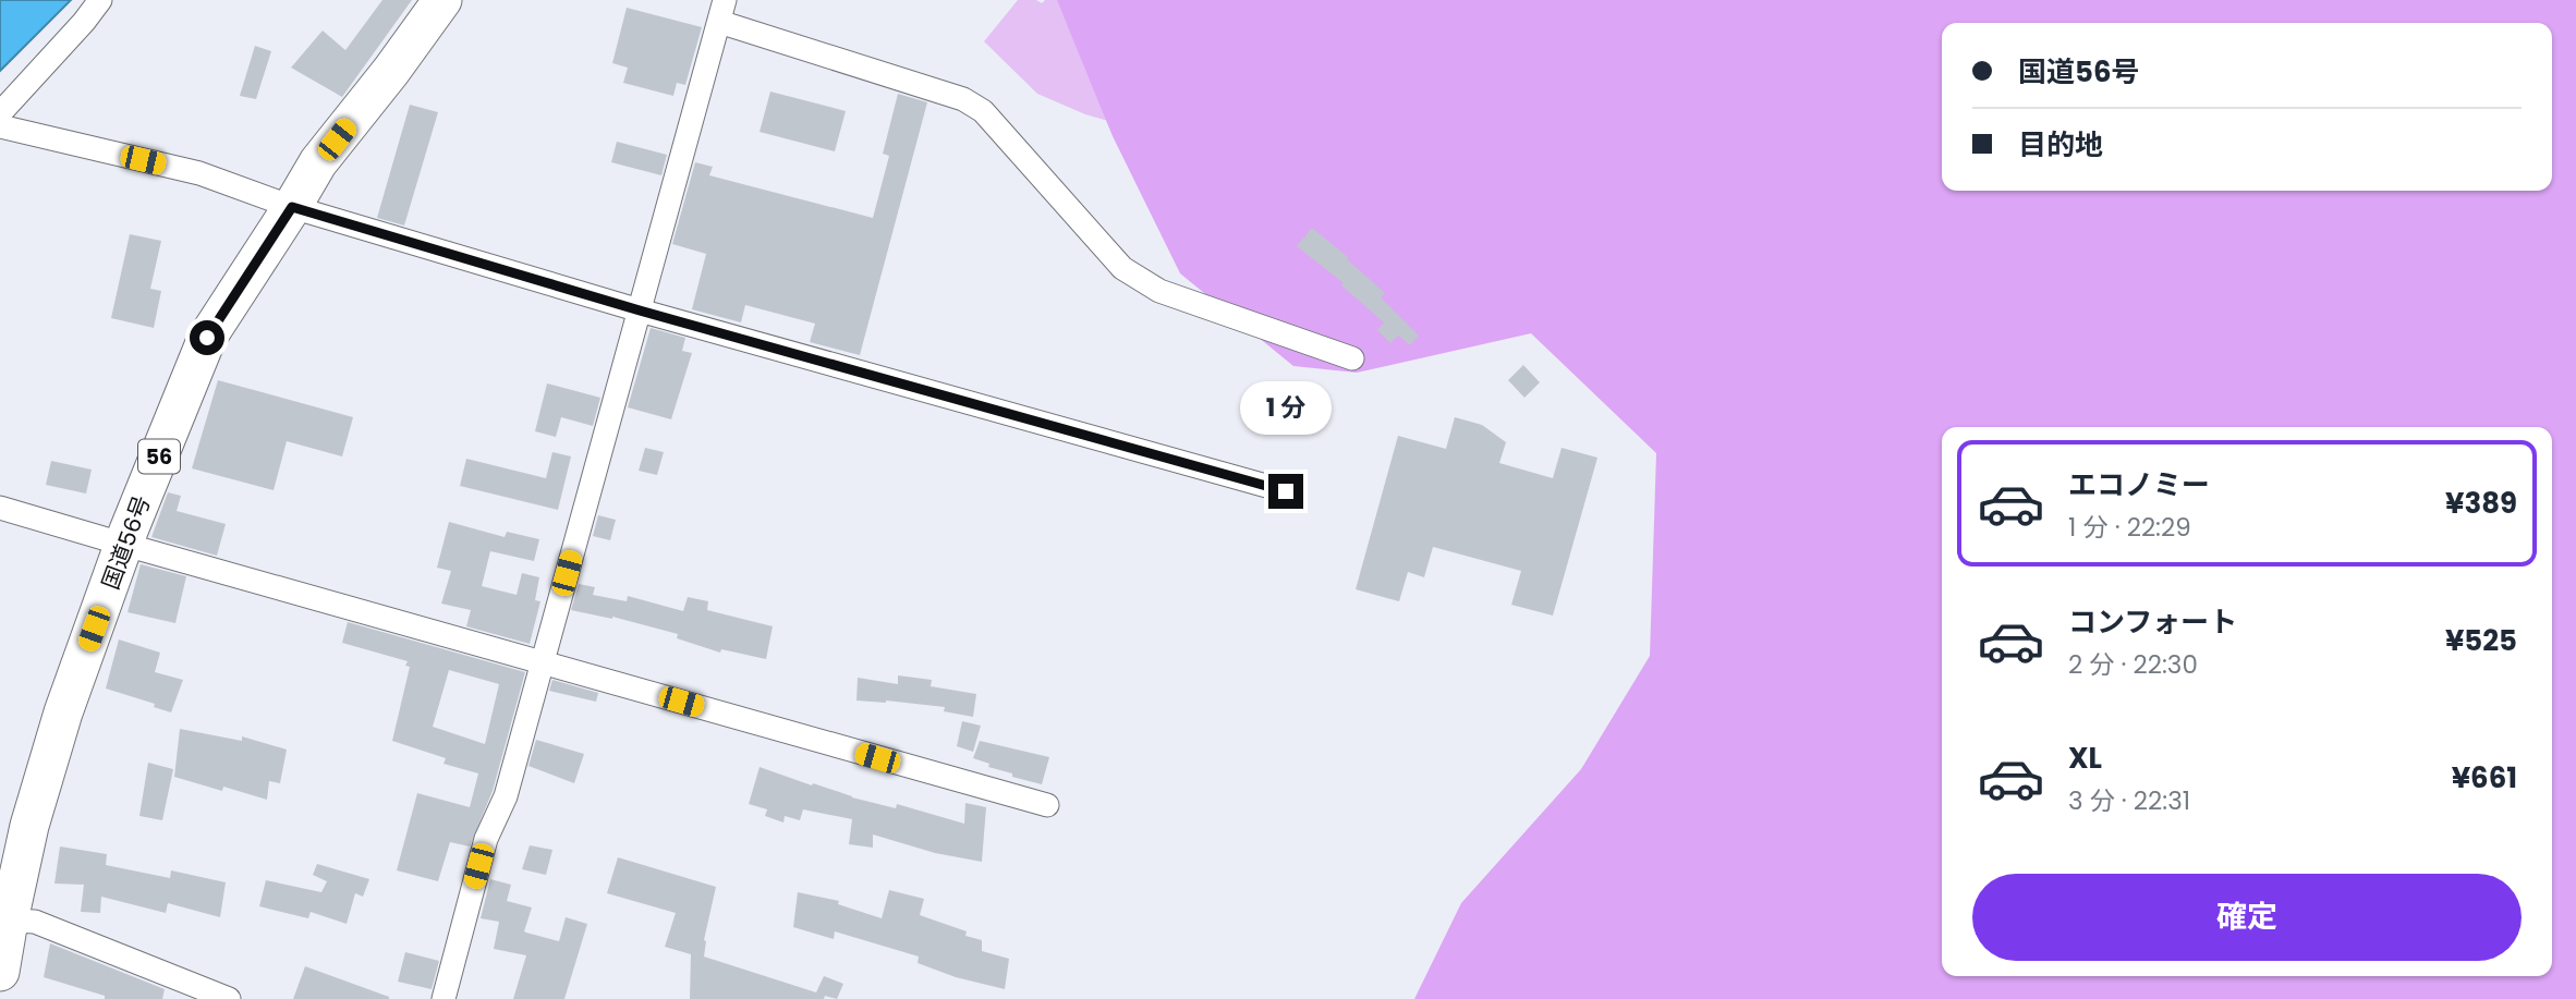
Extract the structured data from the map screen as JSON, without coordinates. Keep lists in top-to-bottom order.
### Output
{
  "streets": {
    "highway": ["56", "国道56号"]
  },
  "page": {
    "banner": ["国道56号", "目的地"],
    "bubble": "1 分",
    "list": [
      {
        "name": "エコノミー",
        "note": "1 分 · 22:29",
        "value": "¥389"
      },
      {
        "name": "コンフォート",
        "note": "2 分 · 22:30",
        "value": "¥525"
      },
      {
        "name": "XL",
        "note": "3 分 · 22:31",
        "value": "¥661"
      }
    ],
    "buttons": "確定"
  }
}
